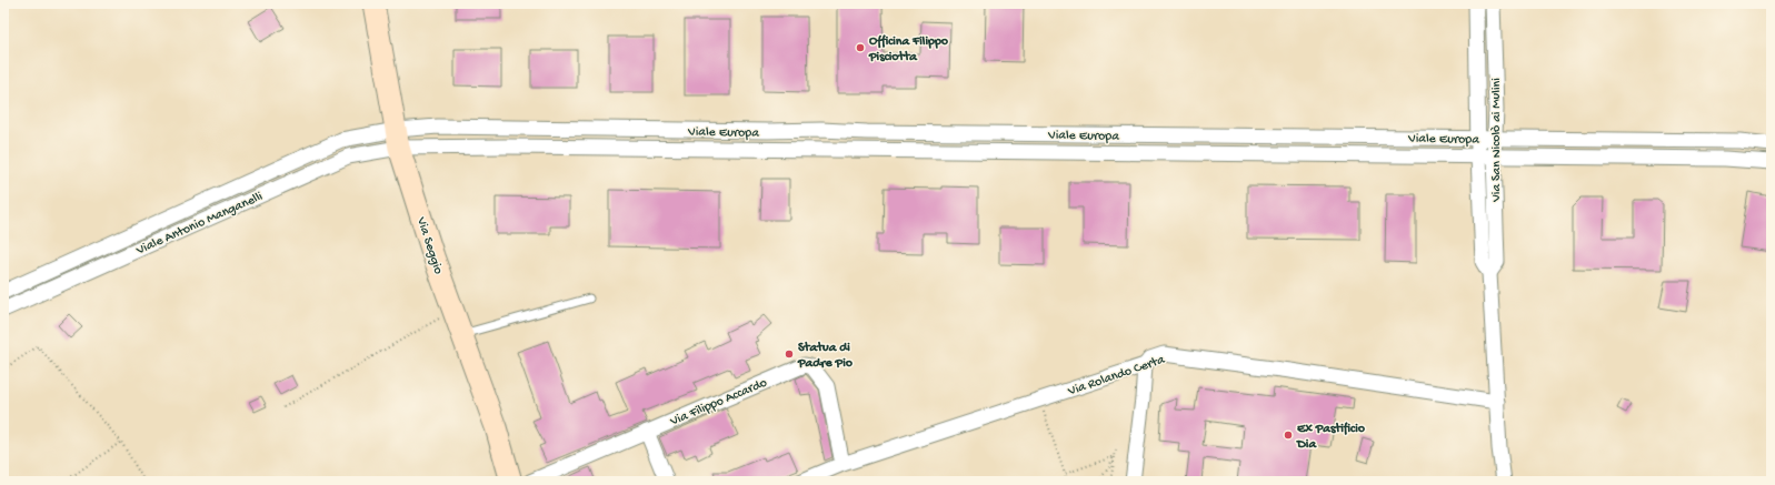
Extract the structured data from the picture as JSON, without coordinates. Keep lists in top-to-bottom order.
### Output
{
  "streets": {
    "street": [
      "Viale Europa",
      "Via San Nicolò ai Mulini",
      "Viale Antonio Manganelli",
      "Via Seggio",
      "Via Rolando Certa",
      "Via Filippo Accardo"
    ]
  },
  "crossings": [
    ["Viale Europa", "Via San Nicolò ai Mulini"],
    ["Viale Europa", "Viale Antonio Manganelli"],
    ["Viale Europa", "Via Seggio"],
    ["Via San Nicolò ai Mulini", "Via Rolando Certa"],
    ["Viale Antonio Manganelli", "Via Seggio"],
    ["Via Rolando Certa", "Via Filippo Accardo"]
  ],
  "places": ["Officina Filippo Pisciotta", "Statua di Padre Pio", "Ex Pastificio Dia"]
}
